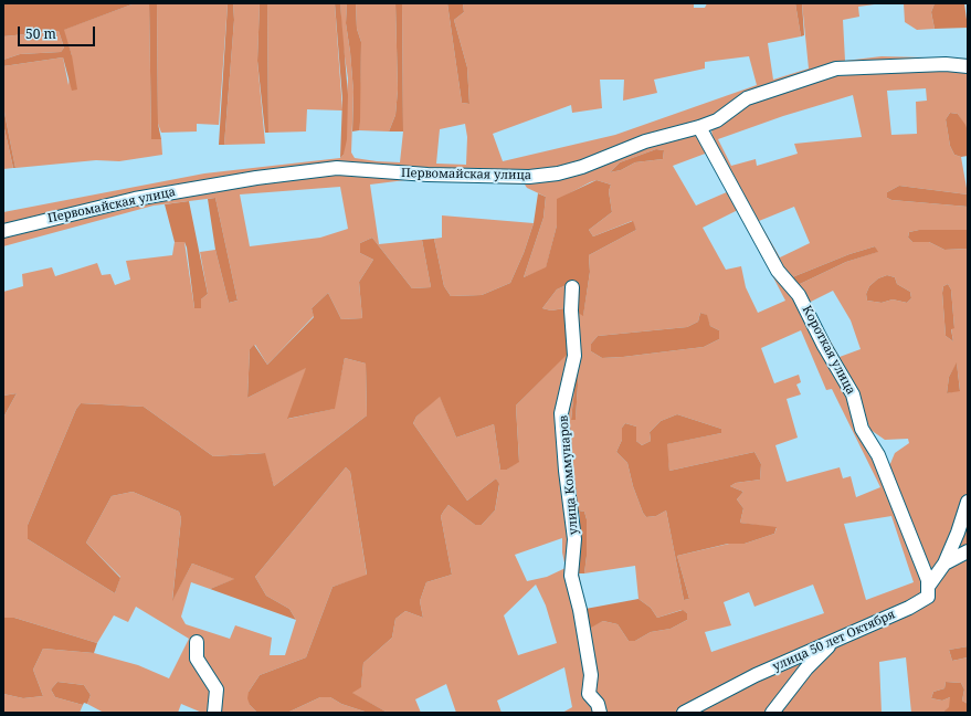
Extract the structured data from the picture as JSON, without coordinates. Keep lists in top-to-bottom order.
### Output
{
  "streets": {
    "street": [
      "Первомайская улица",
      "Короткая улица",
      "улица Коммунаров",
      "улица 50 лет Октября"
    ]
  },
  "crossings": [
    ["Первомайская улица", "Короткая улица"],
    ["Короткая улица", "улица 50 лет Октября"]
  ],
  "scale_bar": "50 m"
}
